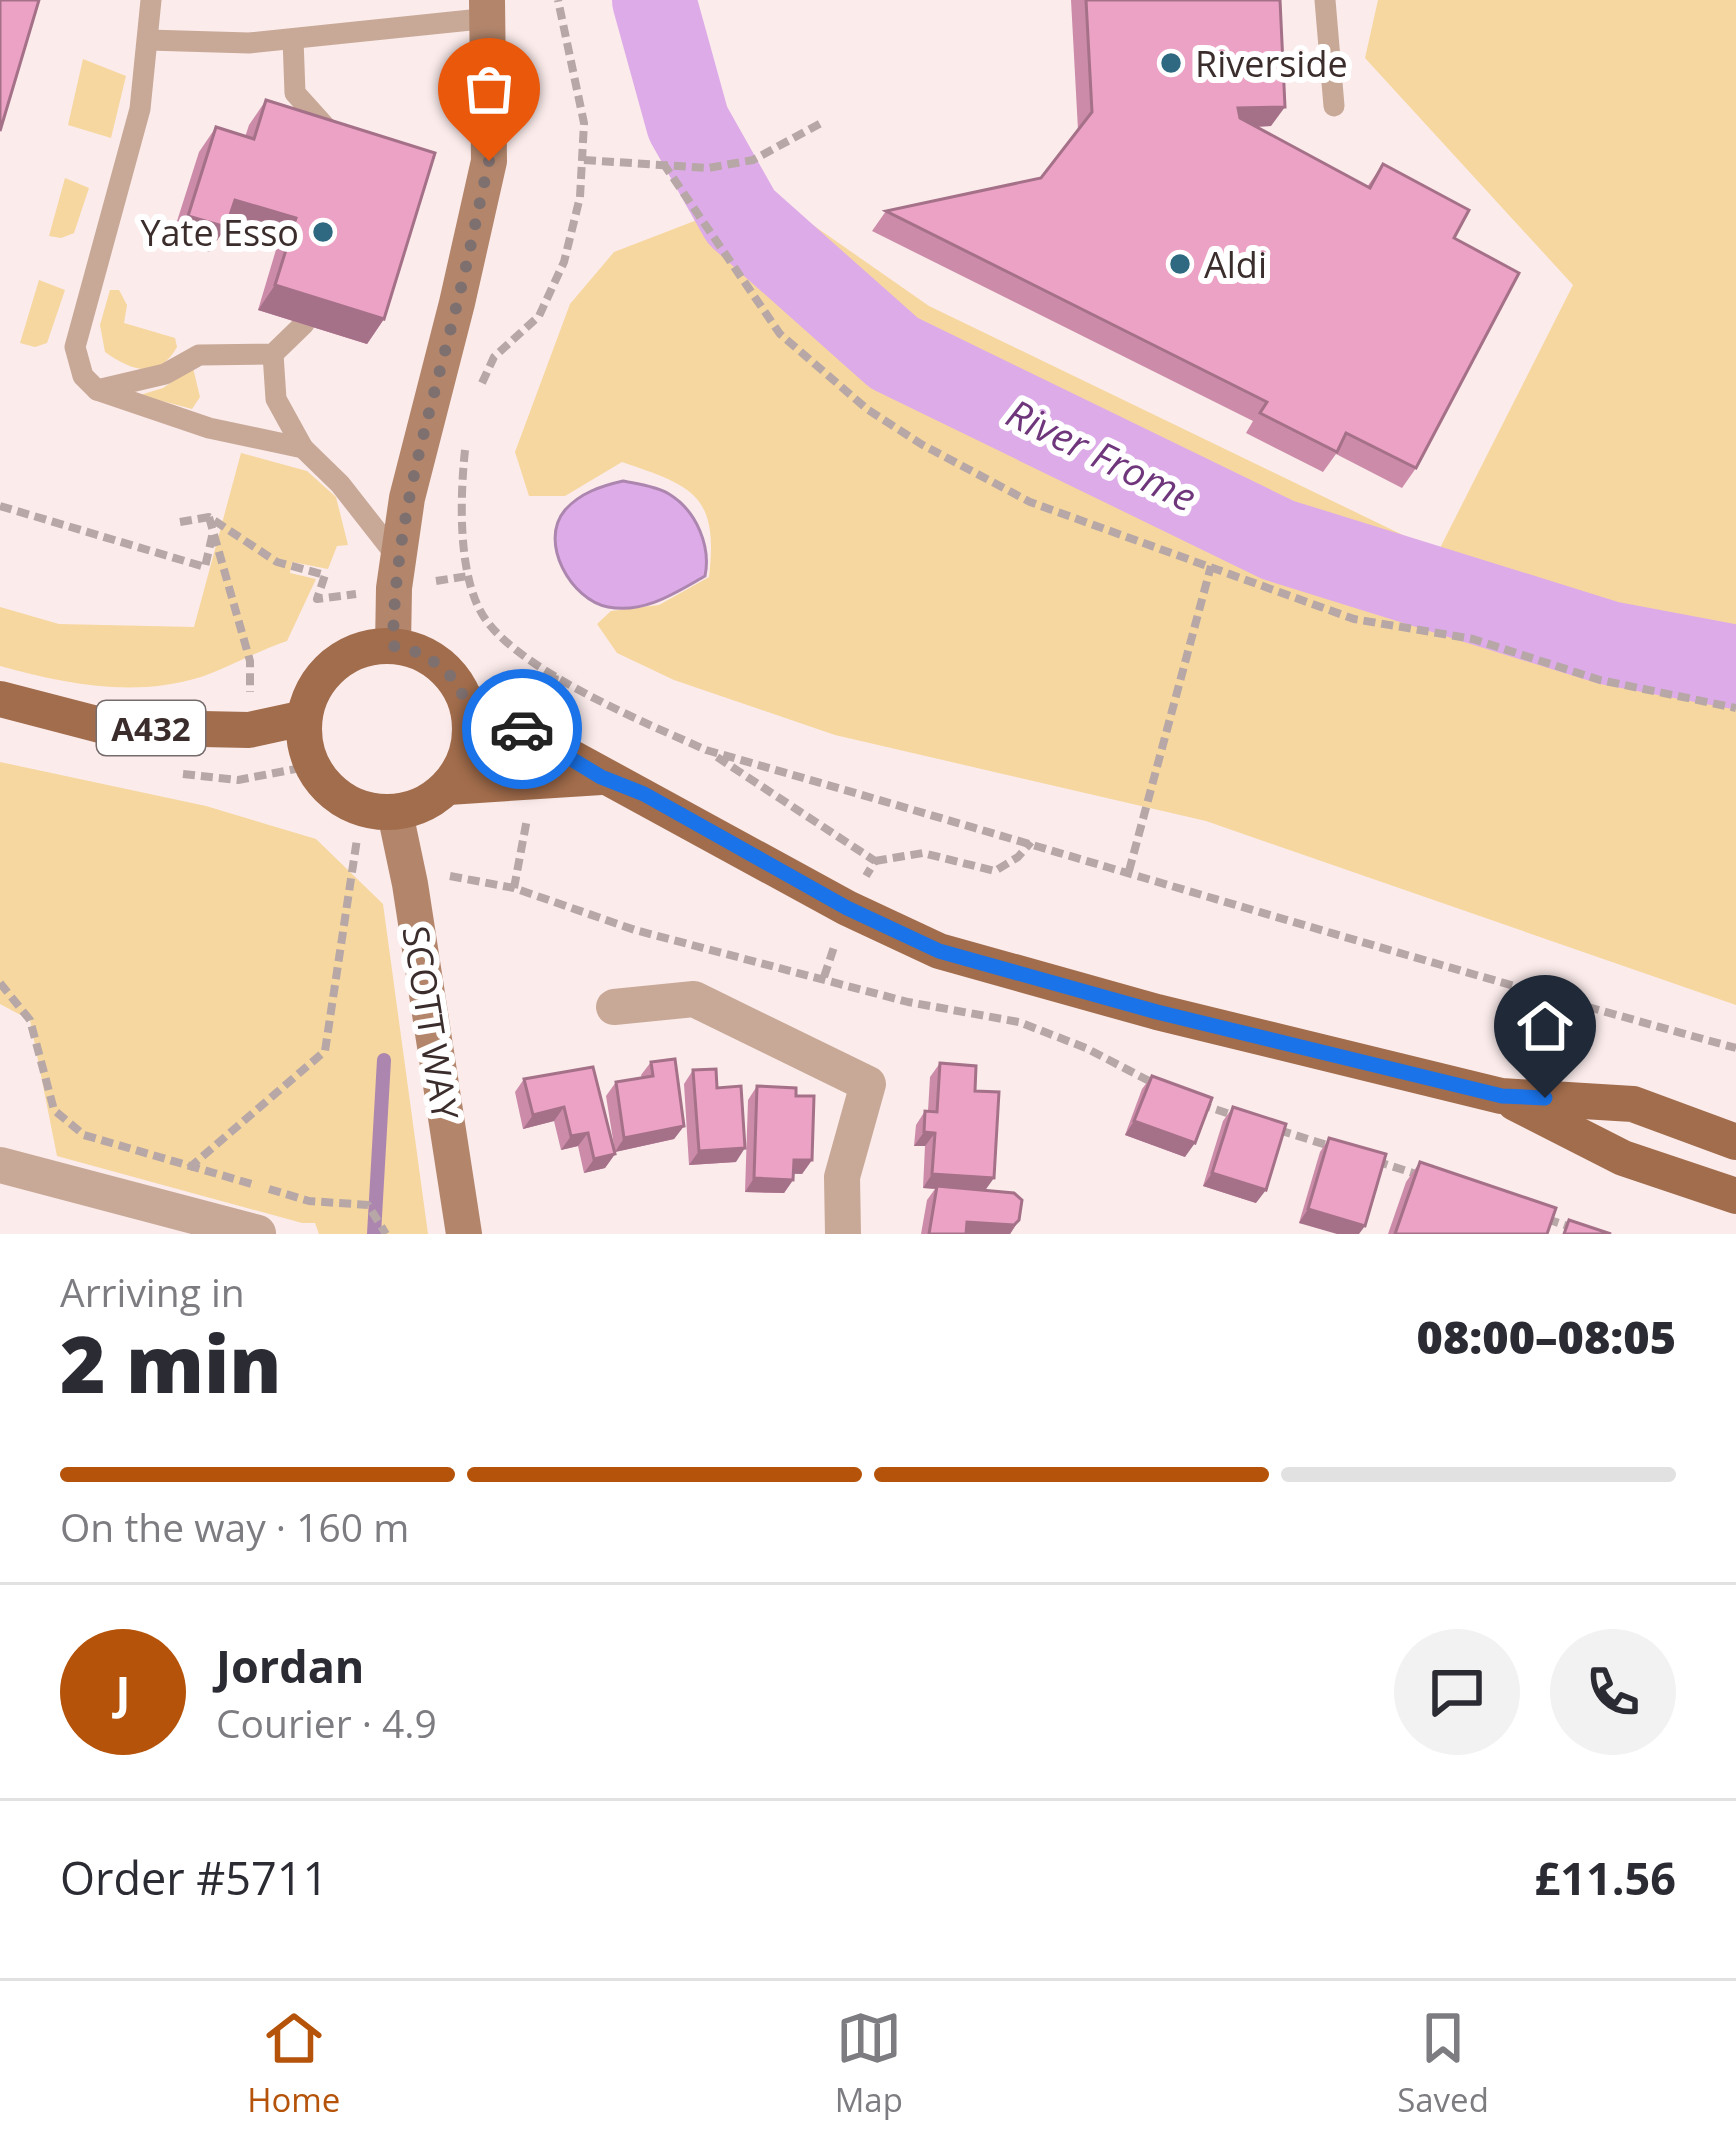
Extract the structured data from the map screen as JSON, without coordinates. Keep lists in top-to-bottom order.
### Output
{
  "streets": {
    "main road": ["A432", "SCOTT WAY"]
  },
  "crossings": [
    ["A432", "SCOTT WAY"]
  ],
  "water": ["River Frome"],
  "places": ["Riverside", "Yate Esso", "Aldi"],
  "page": {
    "heading": ["2 min", "Arriving in", "08:00–08:05"],
    "panel": [
      "Jordan",
      "Courier · 4.9",
      "Order #5711",
      "£11.56"
    ],
    "bar": "On the way · 160 m",
    "round": "J",
    "tabs": ["Home", "Map", "Saved"]
  }
}
